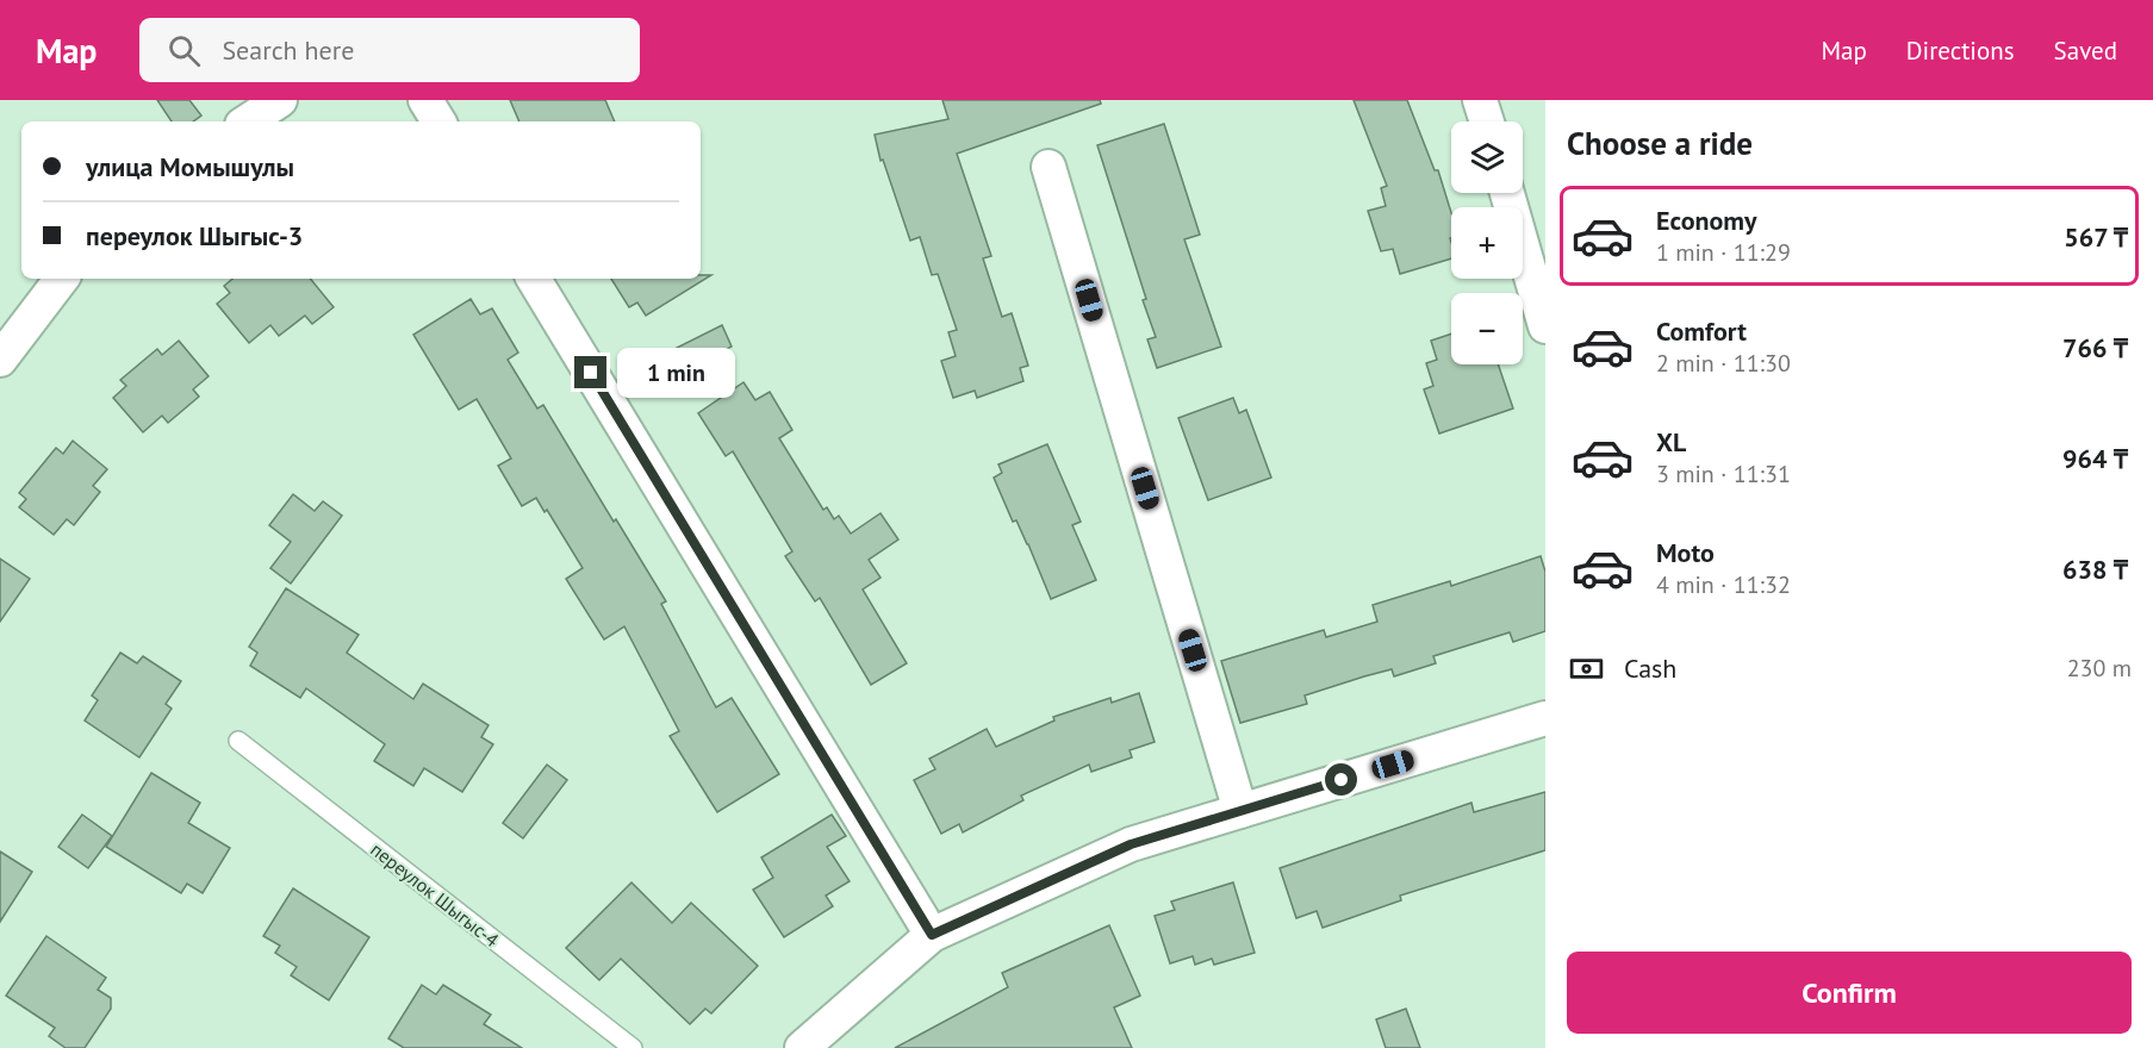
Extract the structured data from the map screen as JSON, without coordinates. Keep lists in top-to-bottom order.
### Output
{
  "streets": {
    "lane": ["переулок Шыгыс-4"]
  },
  "page": {
    "header": "Map",
    "search": "Search here",
    "nav": ["Map", "Directions", "Saved"],
    "heading": "Choose a ride",
    "map_buttons": ["+", "−"],
    "banner": ["улица Момышулы", "переулок Шыгыс-3"],
    "list": [
      {
        "name": "Economy",
        "note": "1 min · 11:29",
        "value": "567 ₸"
      },
      {
        "name": "Comfort",
        "note": "2 min · 11:30",
        "value": "766 ₸"
      },
      {
        "name": "XL",
        "note": "3 min · 11:31",
        "value": "964 ₸"
      },
      {
        "name": "Moto",
        "note": "4 min · 11:32",
        "value": "638 ₸"
      }
    ],
    "bubble": "1 min",
    "pay": ["Cash", "230 m"],
    "buttons": "Confirm"
  }
}
